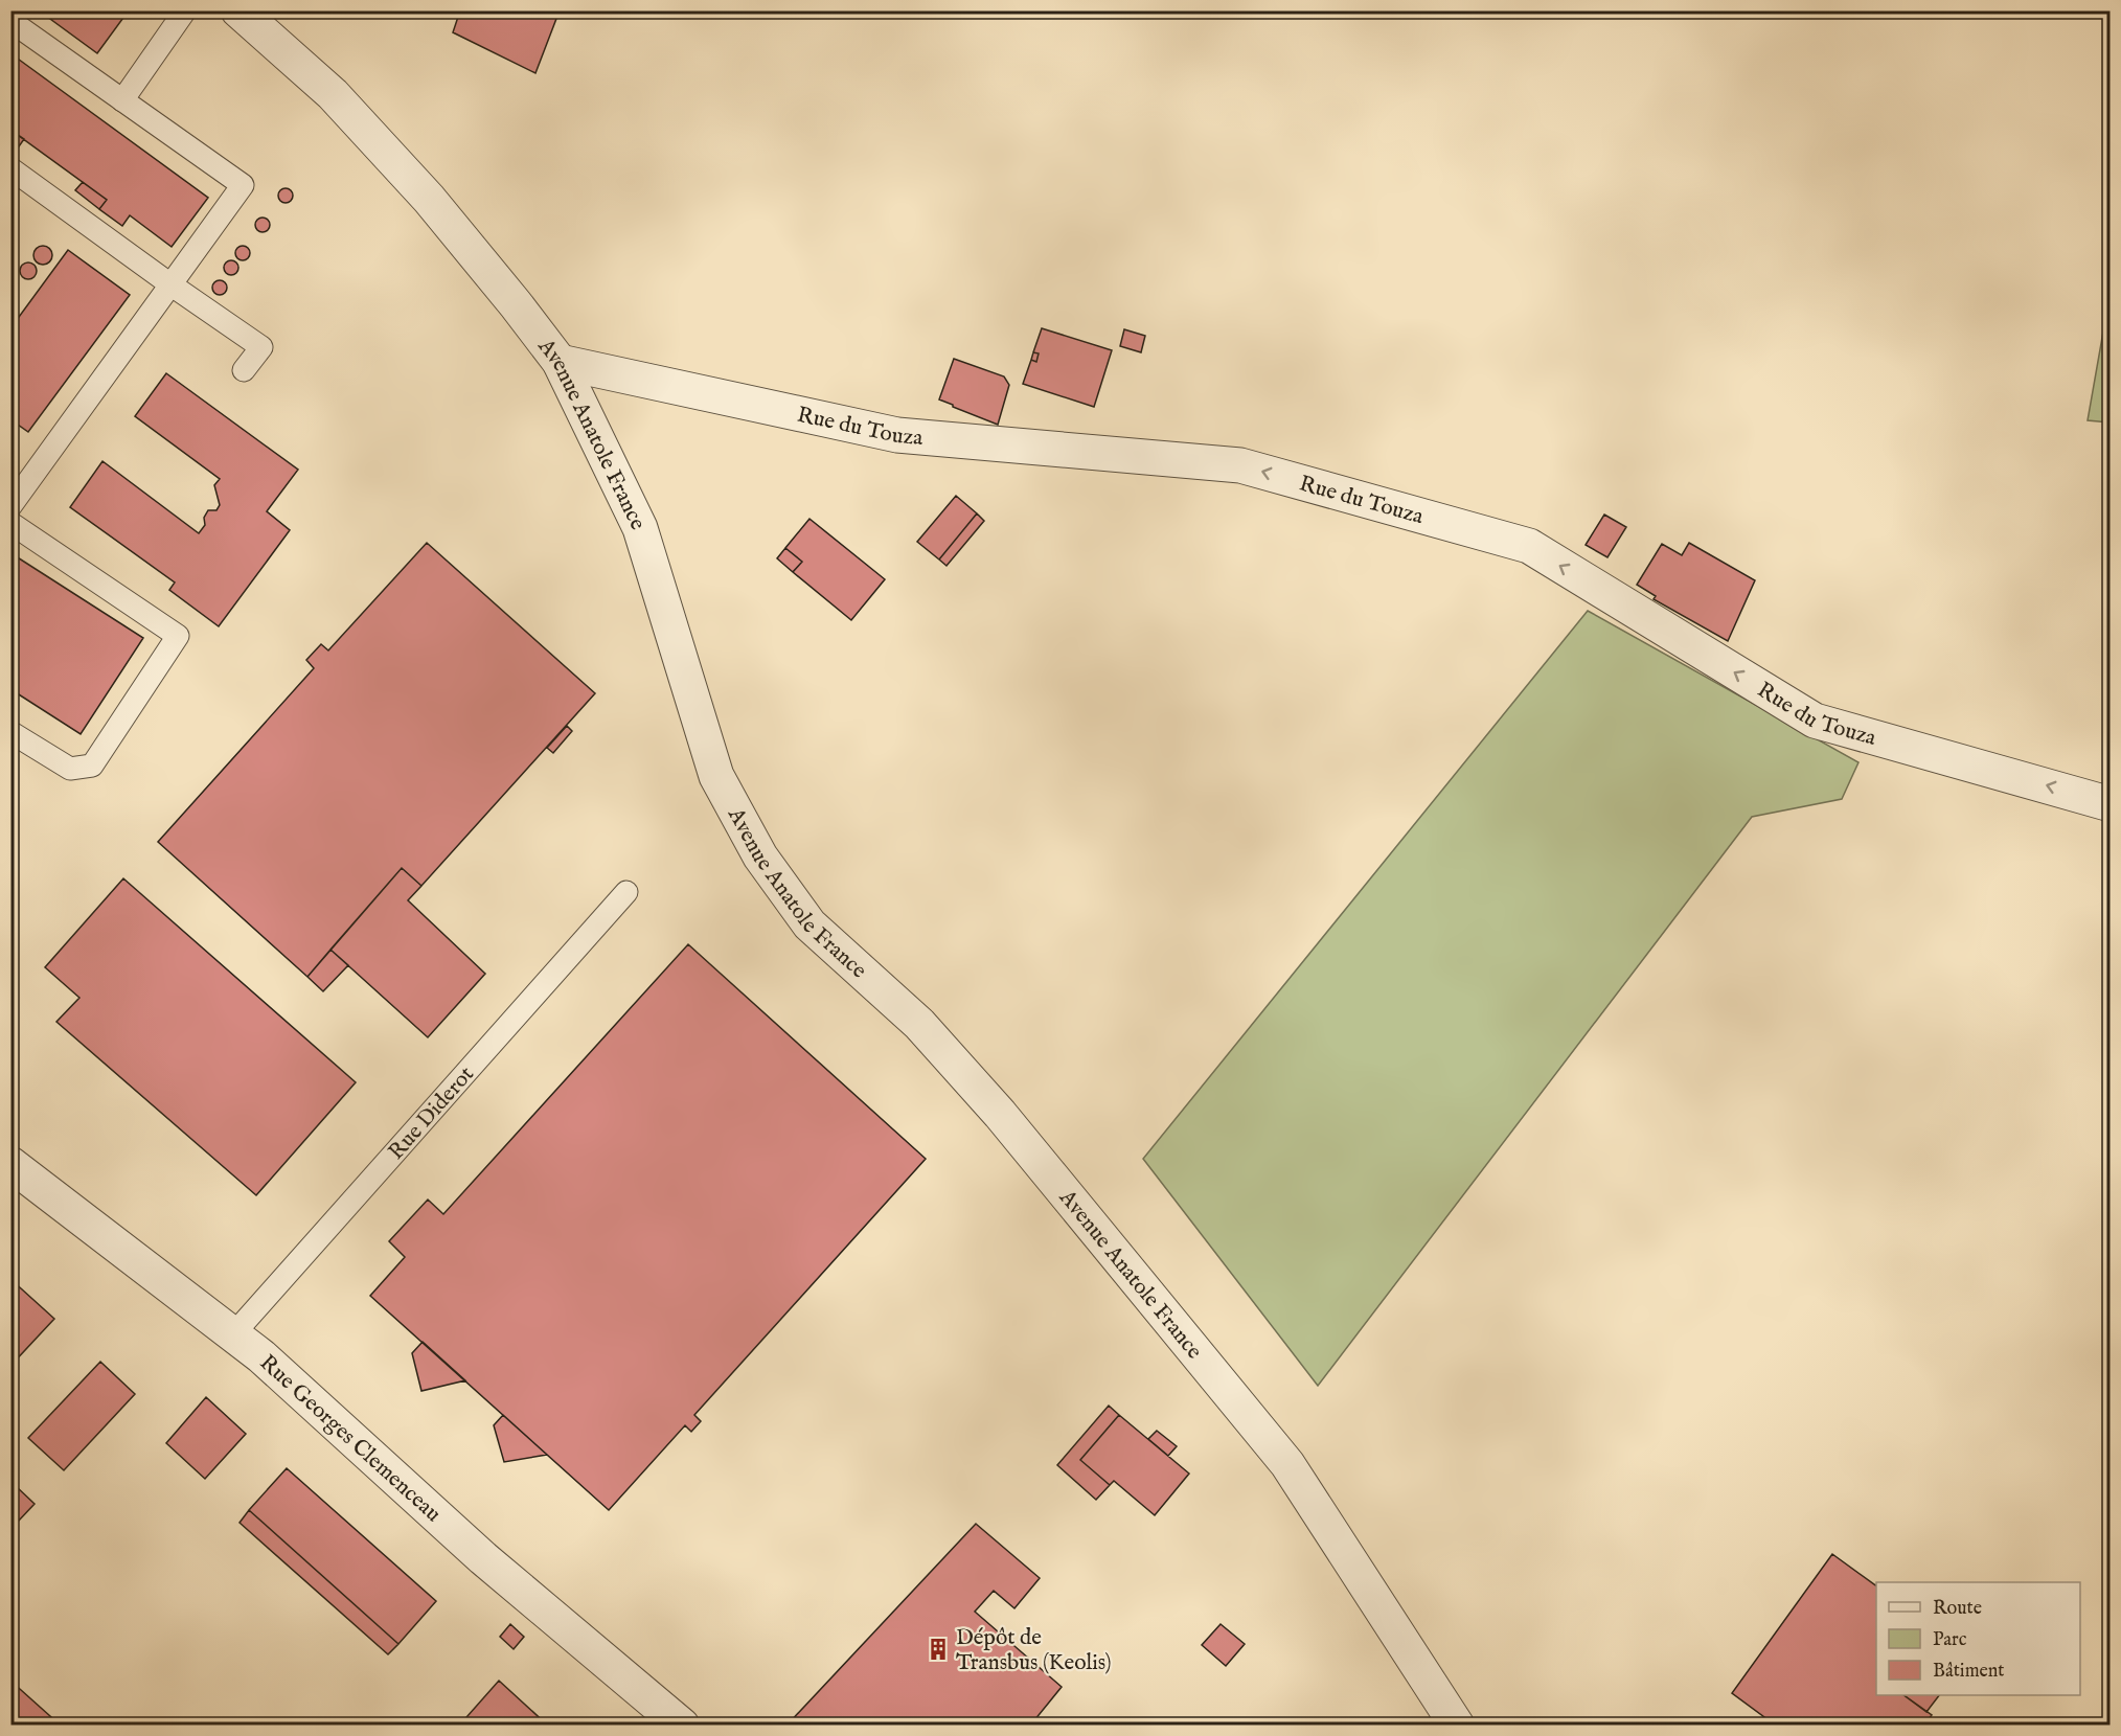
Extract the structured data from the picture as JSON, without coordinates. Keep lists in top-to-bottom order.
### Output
{
  "streets": {
    "street": ["Rue du Touza", "Avenue Anatole France", "Rue Georges Clemenceau"],
    "lane": ["Rue Diderot"]
  },
  "crossings": [
    ["Rue du Touza", "Avenue Anatole France"],
    ["Rue Diderot", "Rue Georges Clemenceau"]
  ],
  "one_way": ["Rue du Touza"],
  "places": {
    "building": ["Dépôt de Transbus (Keolis)"]
  },
  "legend": ["Route", "Parc", "Bâtiment"]
}
